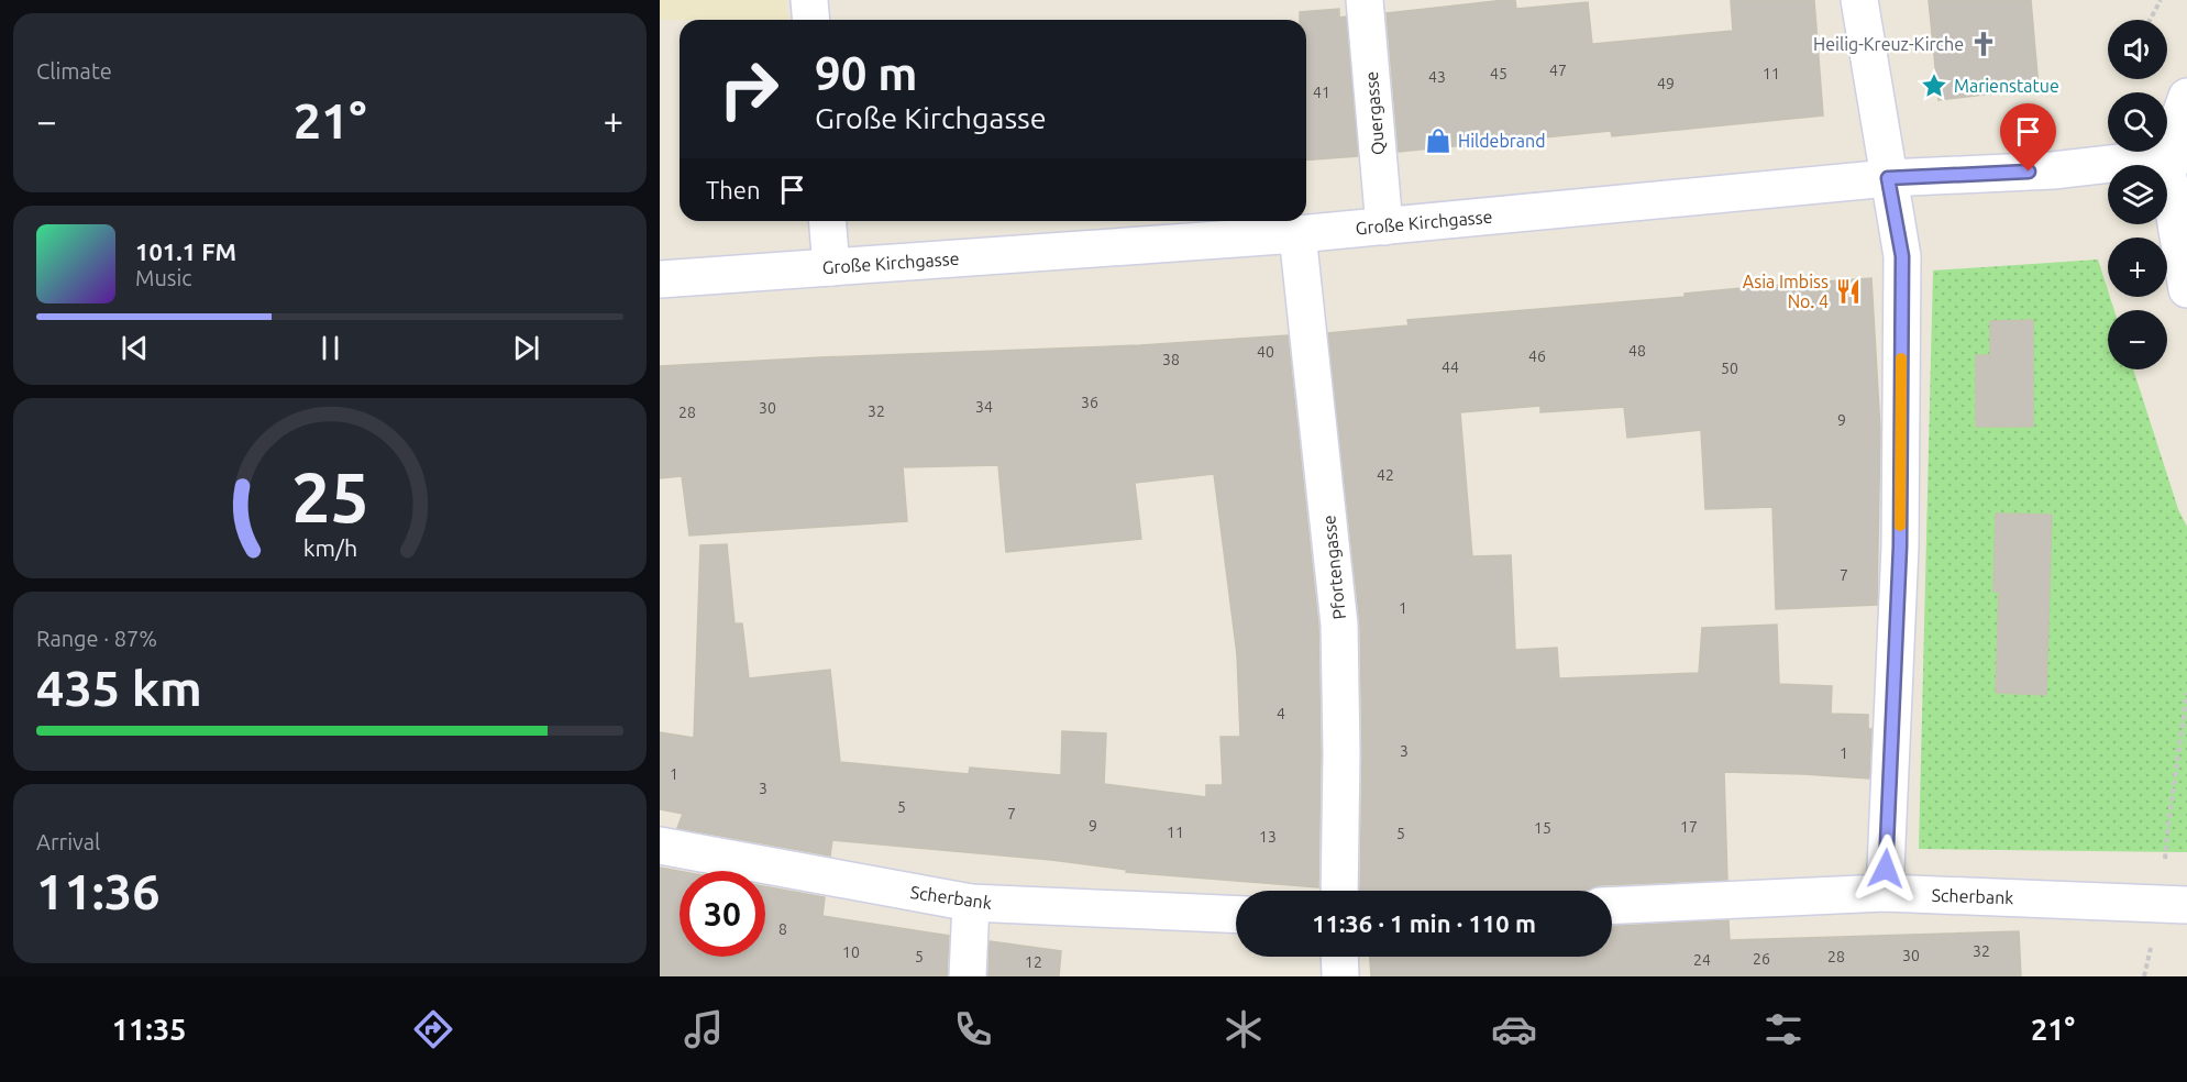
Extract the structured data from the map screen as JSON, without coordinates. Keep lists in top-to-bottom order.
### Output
{
  "streets": {
    "street": [
      "Quergasse",
      "Große Kirchgasse",
      "Pfortengasse",
      "Scherbank"
    ]
  },
  "crossings": [
    ["Quergasse", "Große Kirchgasse"],
    ["Große Kirchgasse", "Pfortengasse"]
  ],
  "places": {
    "church": ["Heilig-Kreuz-Kirche"],
    "place": ["Marienstatue"],
    "shop": ["Hildebrand"],
    "restaurant": ["Asia Imbiss No. 4"]
  },
  "house_numbers": [
    "47",
    "45",
    "11",
    "43",
    "49",
    "41",
    "48",
    "40",
    "46",
    "38",
    "44",
    "50",
    "36",
    "34",
    "30",
    "32",
    "28",
    "9",
    "42",
    "7",
    "1",
    "4",
    "3",
    "1",
    "1",
    "3",
    "5",
    "7",
    "9",
    "17",
    "15",
    "11",
    "5",
    "13",
    "8",
    "32",
    "10",
    "30",
    "5",
    "28",
    "26",
    "24",
    "12"
  ],
  "page": {
    "tile": [
      "Climate",
      ["Range · 87%", "435 km"],
      ["Arrival", "11:36"]
    ],
    "map_buttons": ["+", "−"],
    "turn": ["90 m", "Große Kirchgasse"],
    "heat": ["−", "21°", "+"],
    "then": "Then",
    "song": ["101.1 FM", "Music"],
    "limit": "30",
    "trip": "11:36 · 1 min · 110 m",
    "tabs": ["11:35", "21°"],
    "gauge": ["25", "km/h"]
  }
}
